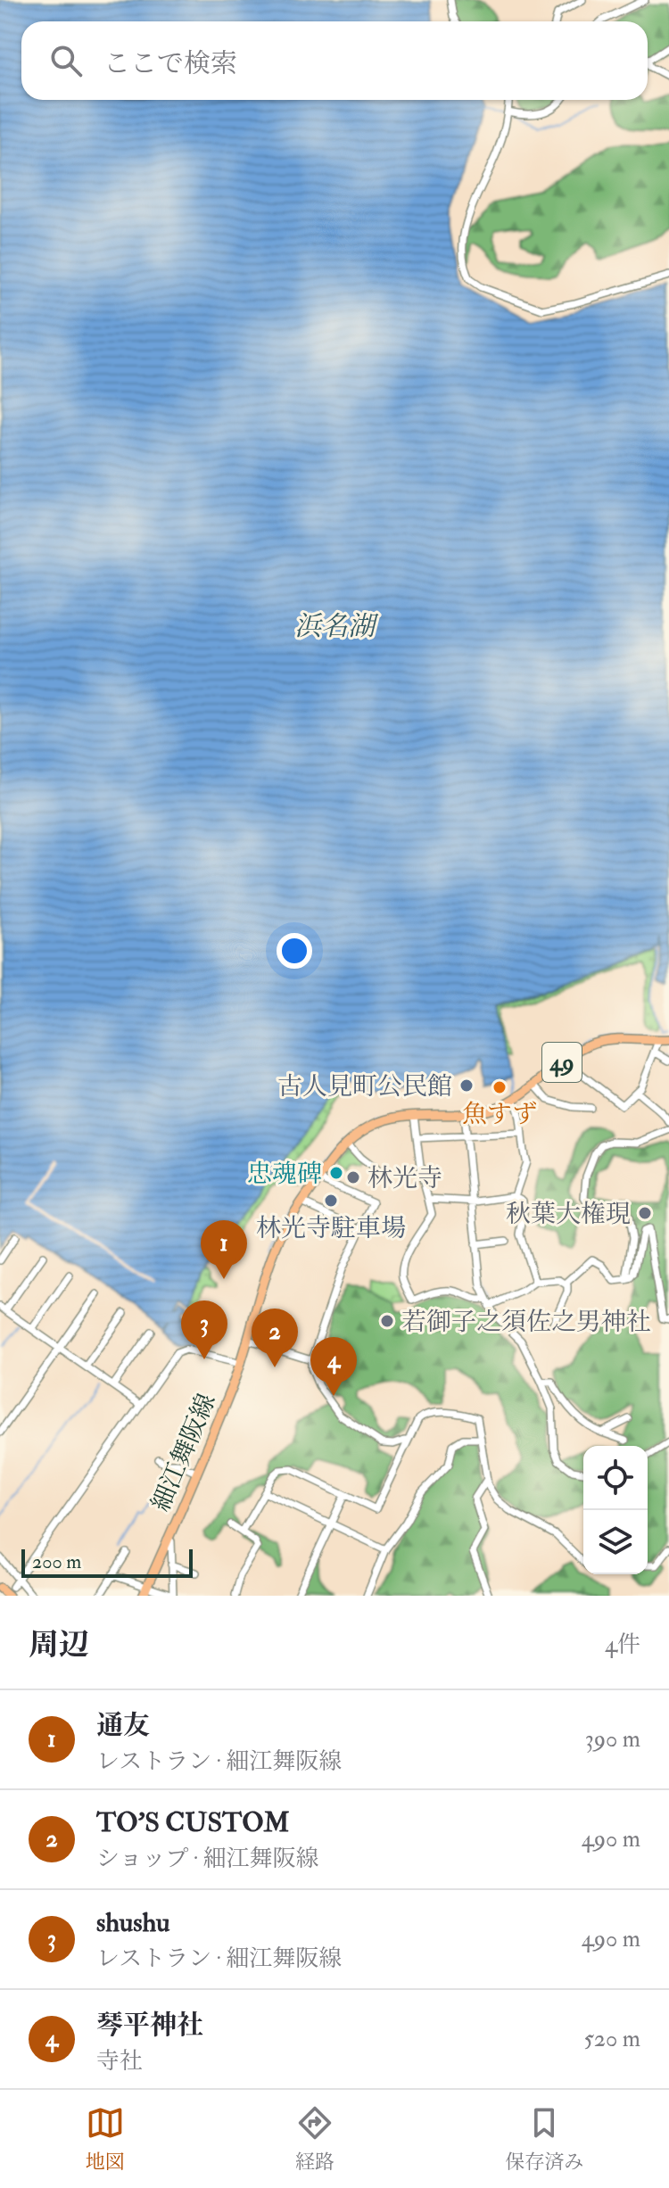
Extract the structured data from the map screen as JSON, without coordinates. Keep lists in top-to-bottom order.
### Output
{
  "streets": {
    "main road": ["49", "細江舞阪線"]
  },
  "water": ["浜名湖"],
  "places": [
    "古人見町公民館",
    "魚すず",
    "忠魂碑",
    "林光寺",
    "林光寺駐車場",
    "秋葉大権現",
    "若御子之須佐之男神社"
  ],
  "scale_bar": "200 m",
  "page": {
    "search": "ここで検索",
    "pins": [
      "1",
      "3",
      "2",
      "4"
    ],
    "scale": "200 m",
    "heading": ["周辺", "4件"],
    "list": [
      {
        "mark": "1",
        "name": "通友",
        "note": "レストラン · 細江舞阪線",
        "value": "390 m"
      },
      {
        "mark": "2",
        "name": "TO'S CUSTOM",
        "note": "ショップ · 細江舞阪線",
        "value": "490 m"
      },
      {
        "mark": "3",
        "name": "shushu",
        "note": "レストラン · 細江舞阪線",
        "value": "490 m"
      },
      {
        "mark": "4",
        "name": "琴平神社",
        "note": "寺社",
        "value": "520 m"
      }
    ],
    "nav": ["地図", "経路", "保存済み"]
  }
}
